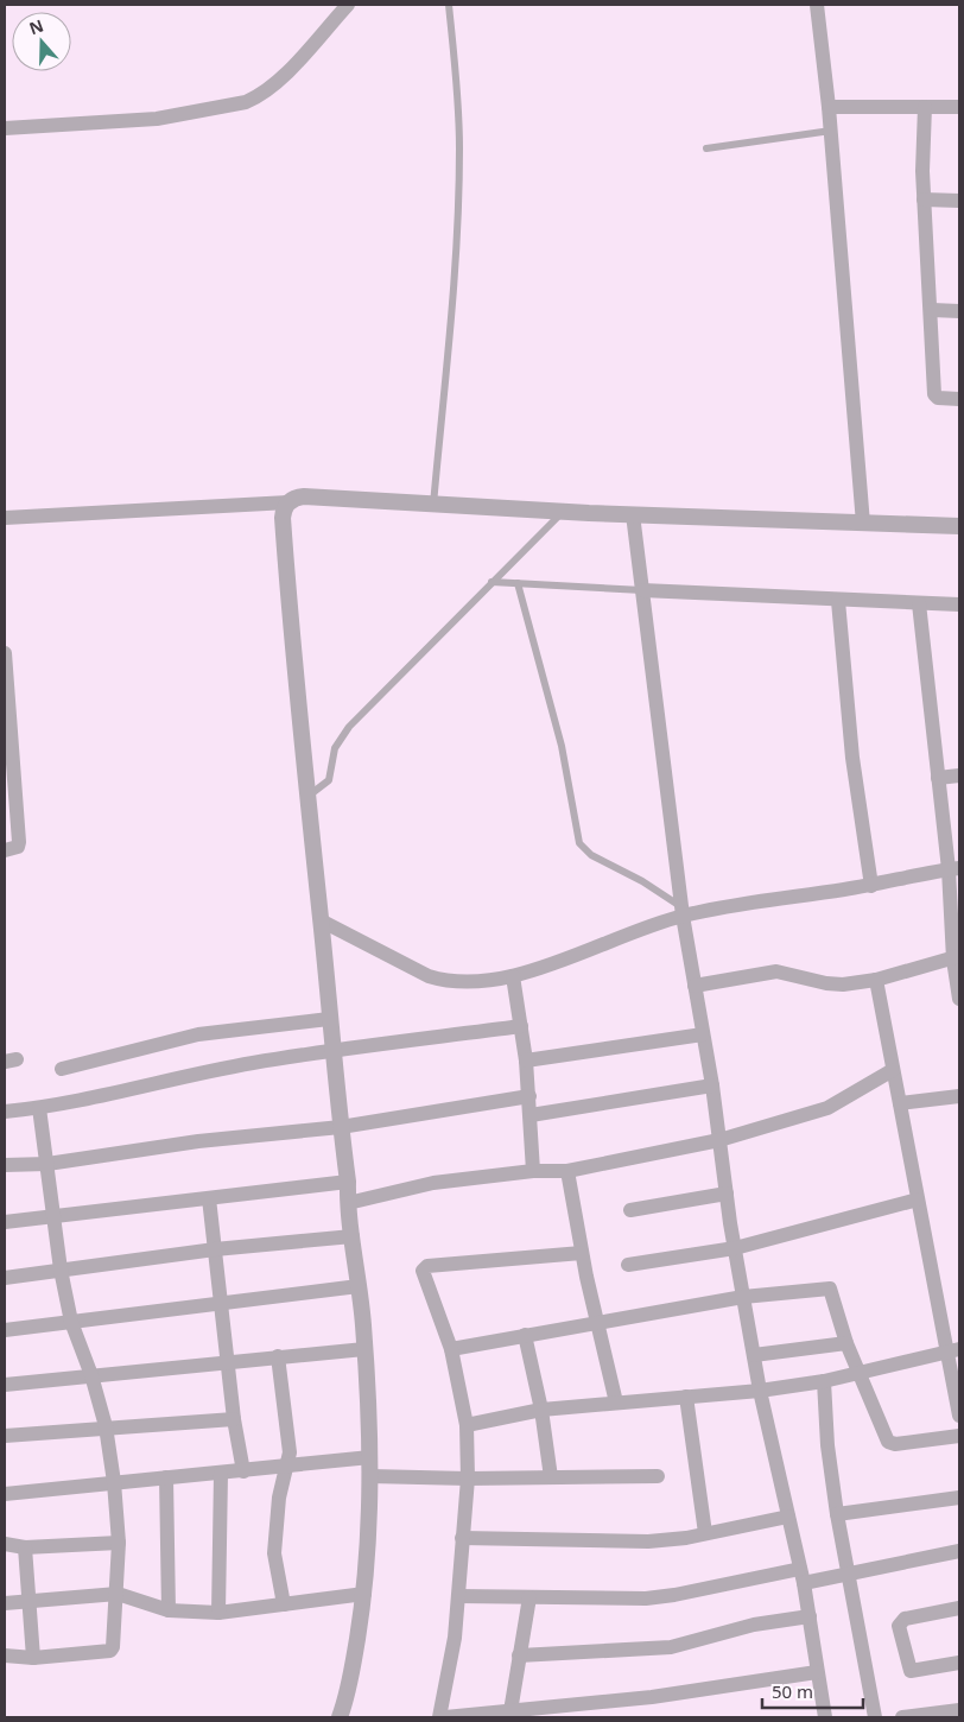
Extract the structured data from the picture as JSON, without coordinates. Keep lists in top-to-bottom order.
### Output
{
  "scale_bar": "50 m",
  "north": "top"
}
